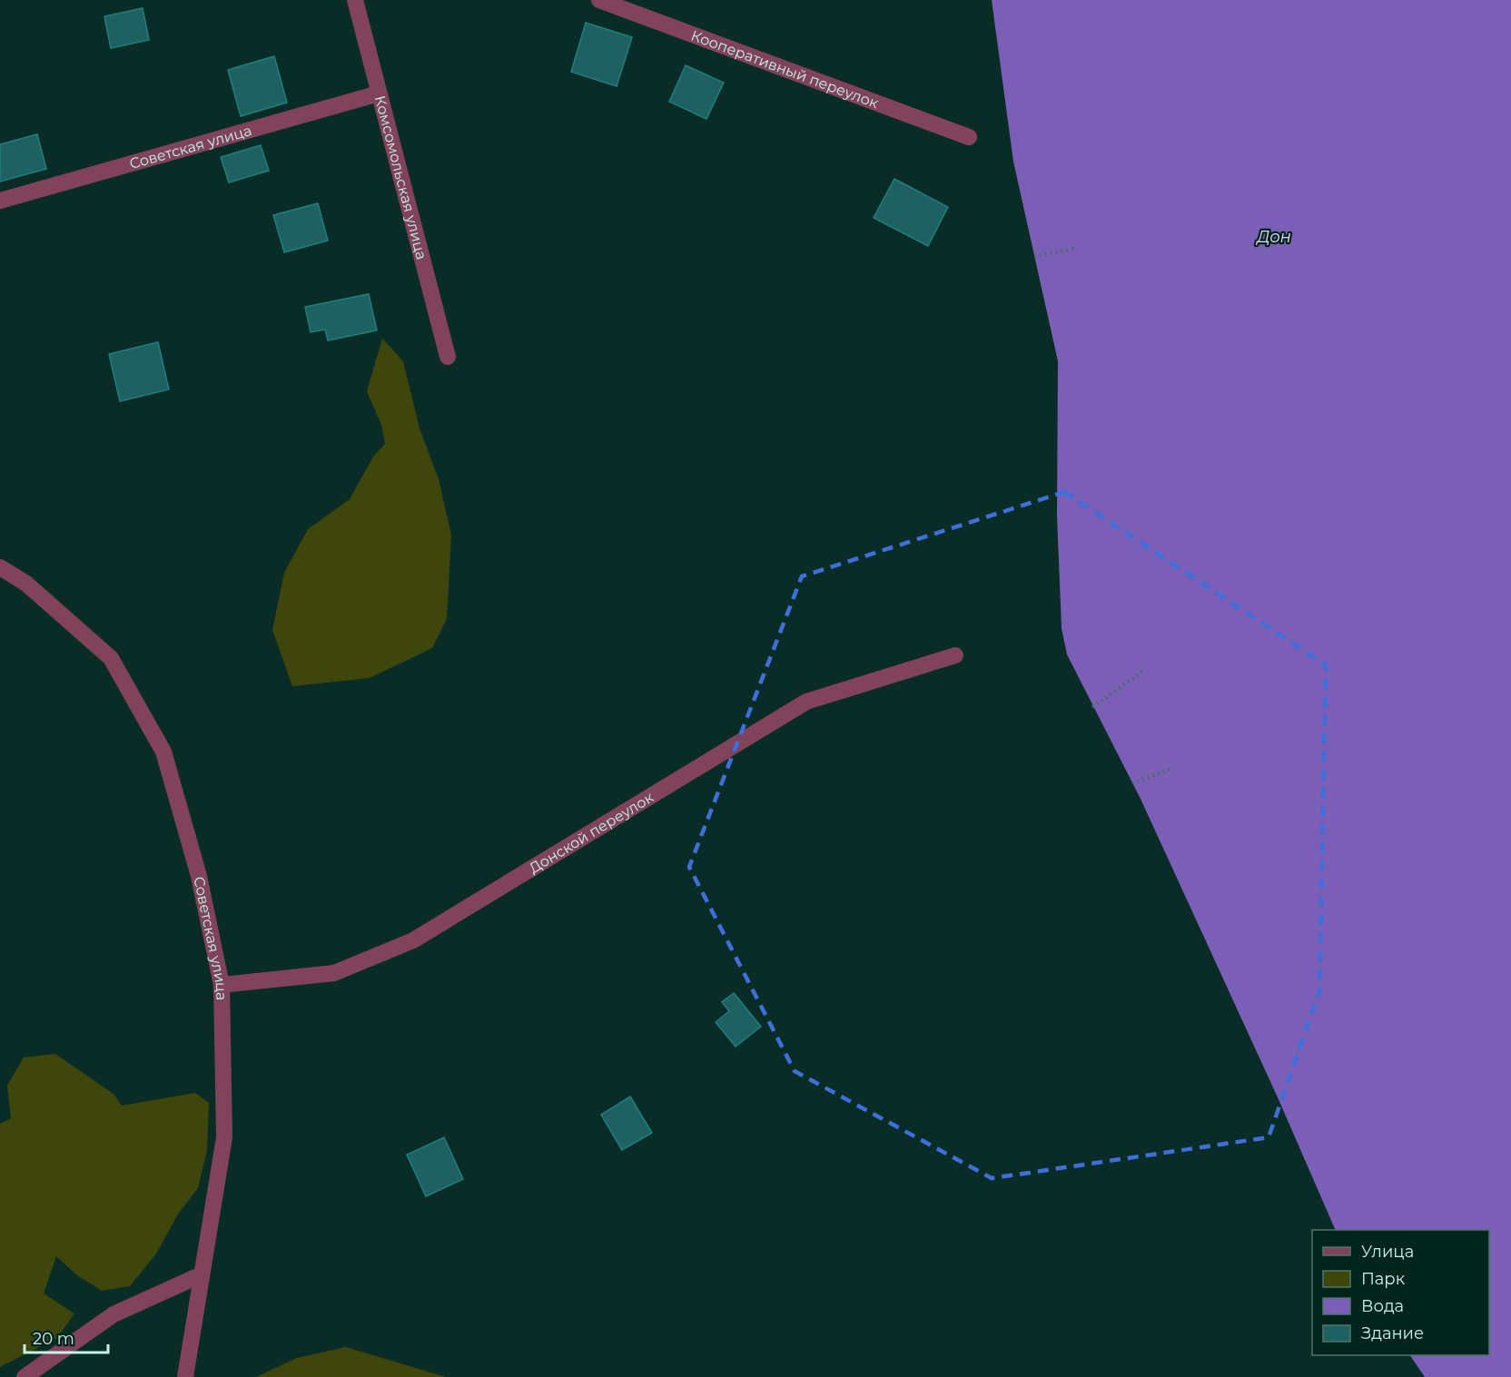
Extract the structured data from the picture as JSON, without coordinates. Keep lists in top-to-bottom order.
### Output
{
  "streets": {
    "street": [
      "Кооперативный переулок",
      "Советская улица",
      "Комсомольская улица",
      "Донской переулок"
    ]
  },
  "crossings": [
    ["Советская улица", "Комсомольская улица"],
    ["Советская улица", "Донской переулок"]
  ],
  "water": ["Дон"],
  "legend": [
    "Улица",
    "Парк",
    "Вода",
    "Здание"
  ],
  "scale_bar": "20 m"
}
